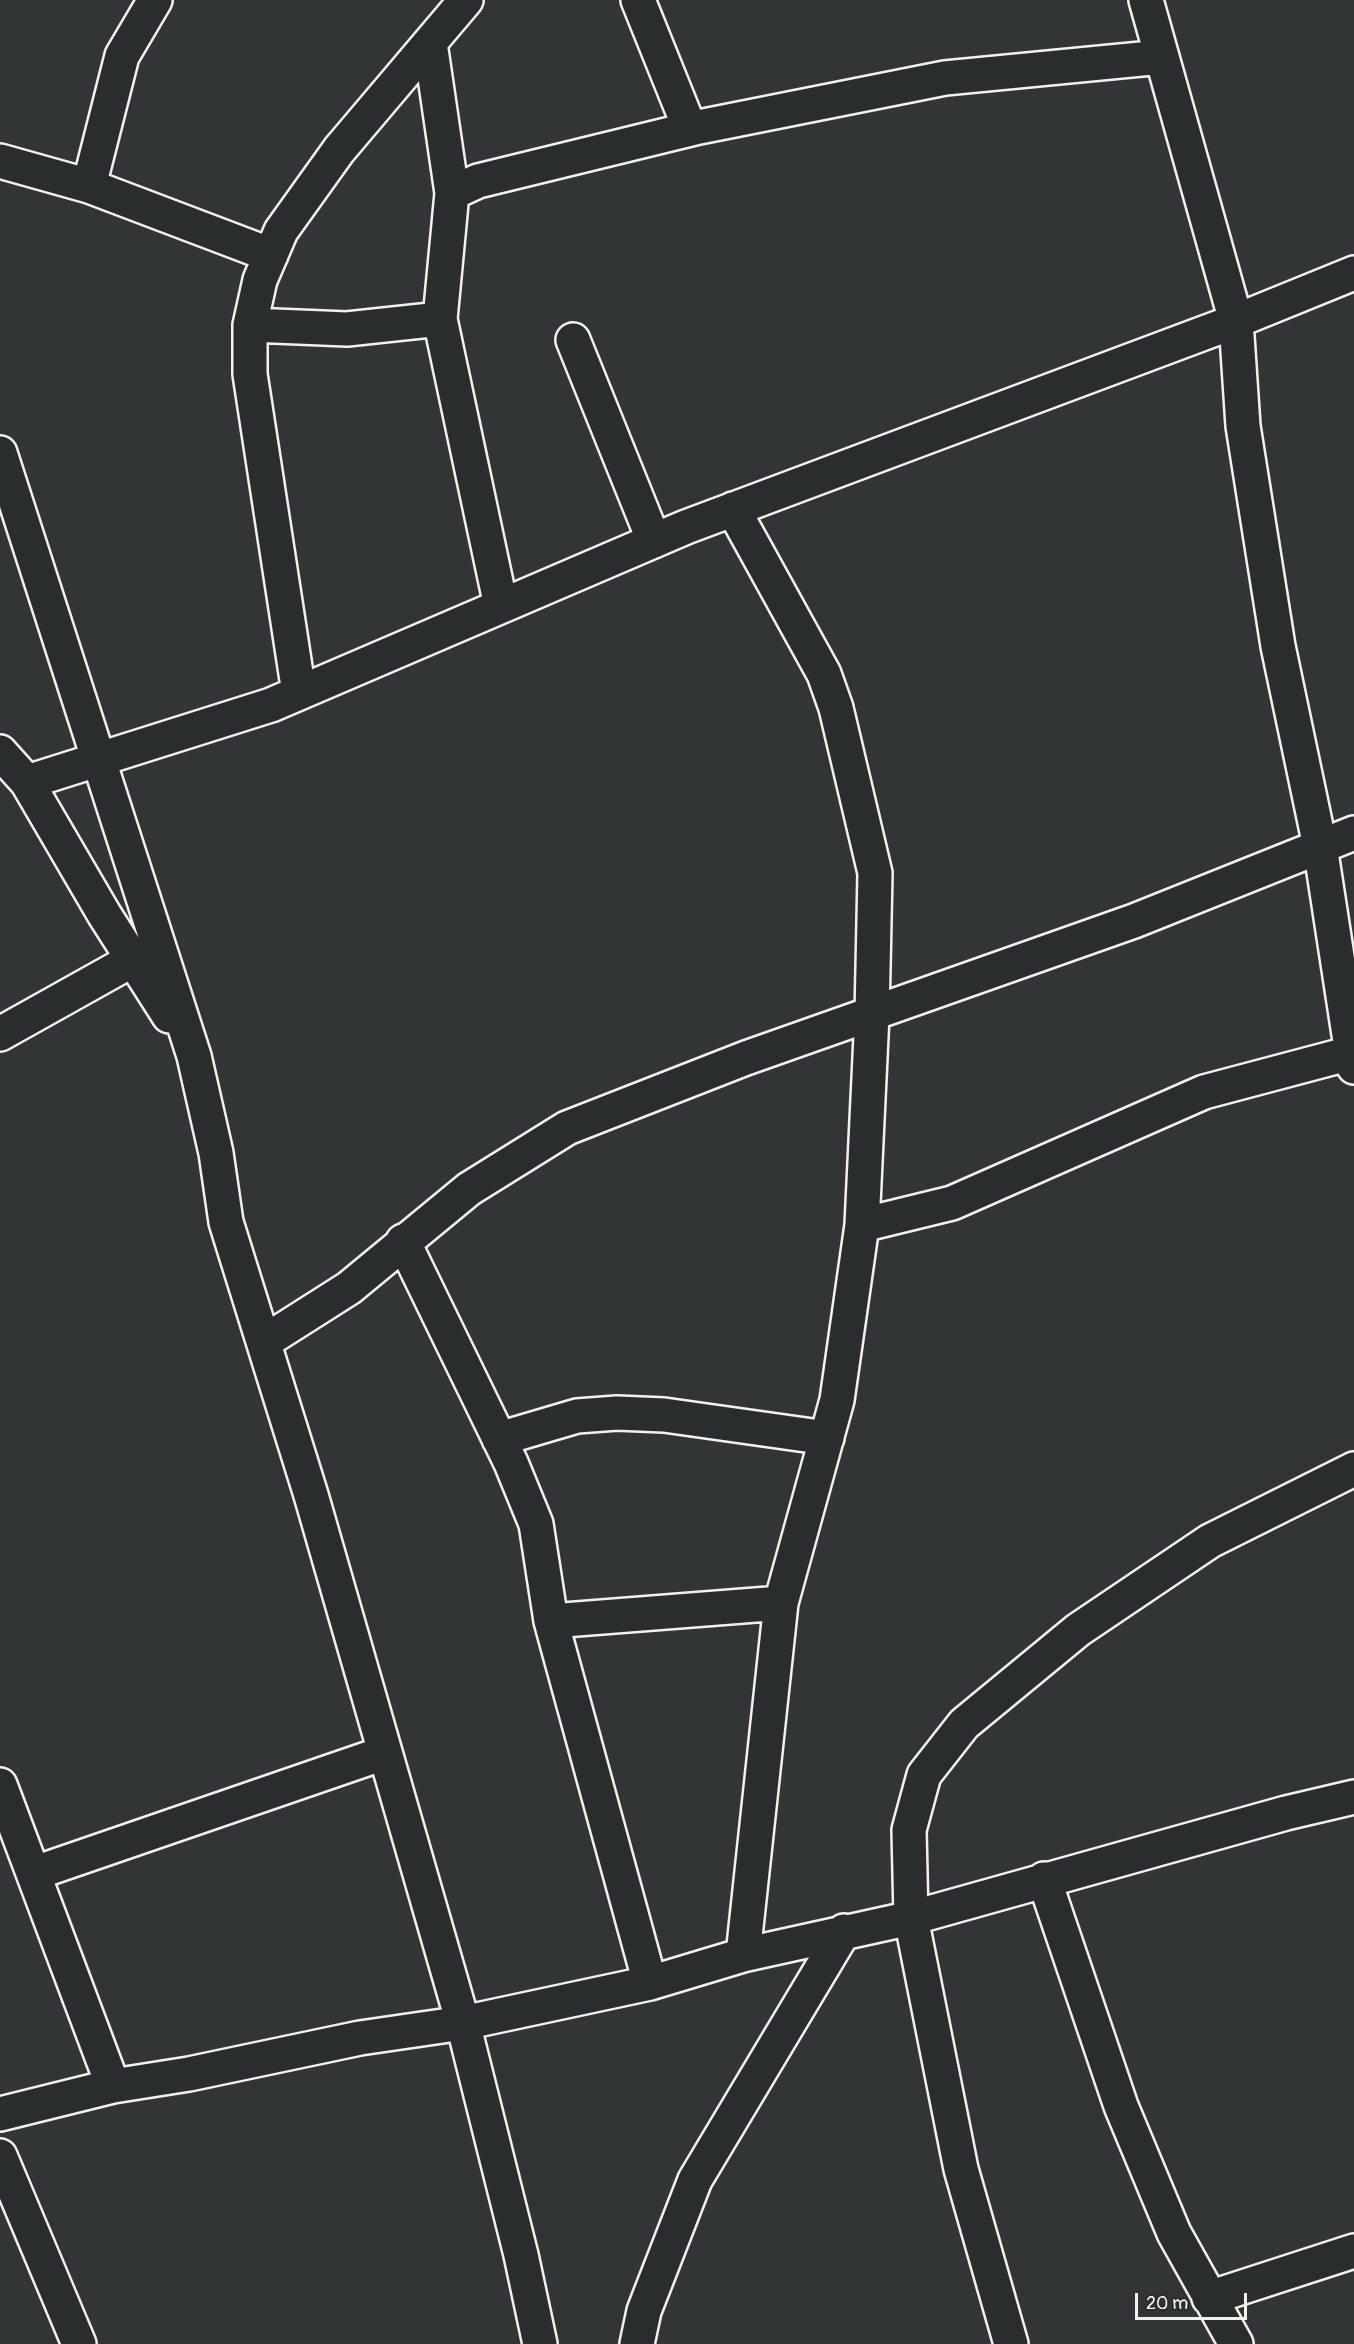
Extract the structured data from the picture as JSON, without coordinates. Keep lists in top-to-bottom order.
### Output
{
  "scale_bar": "20 m"
}
